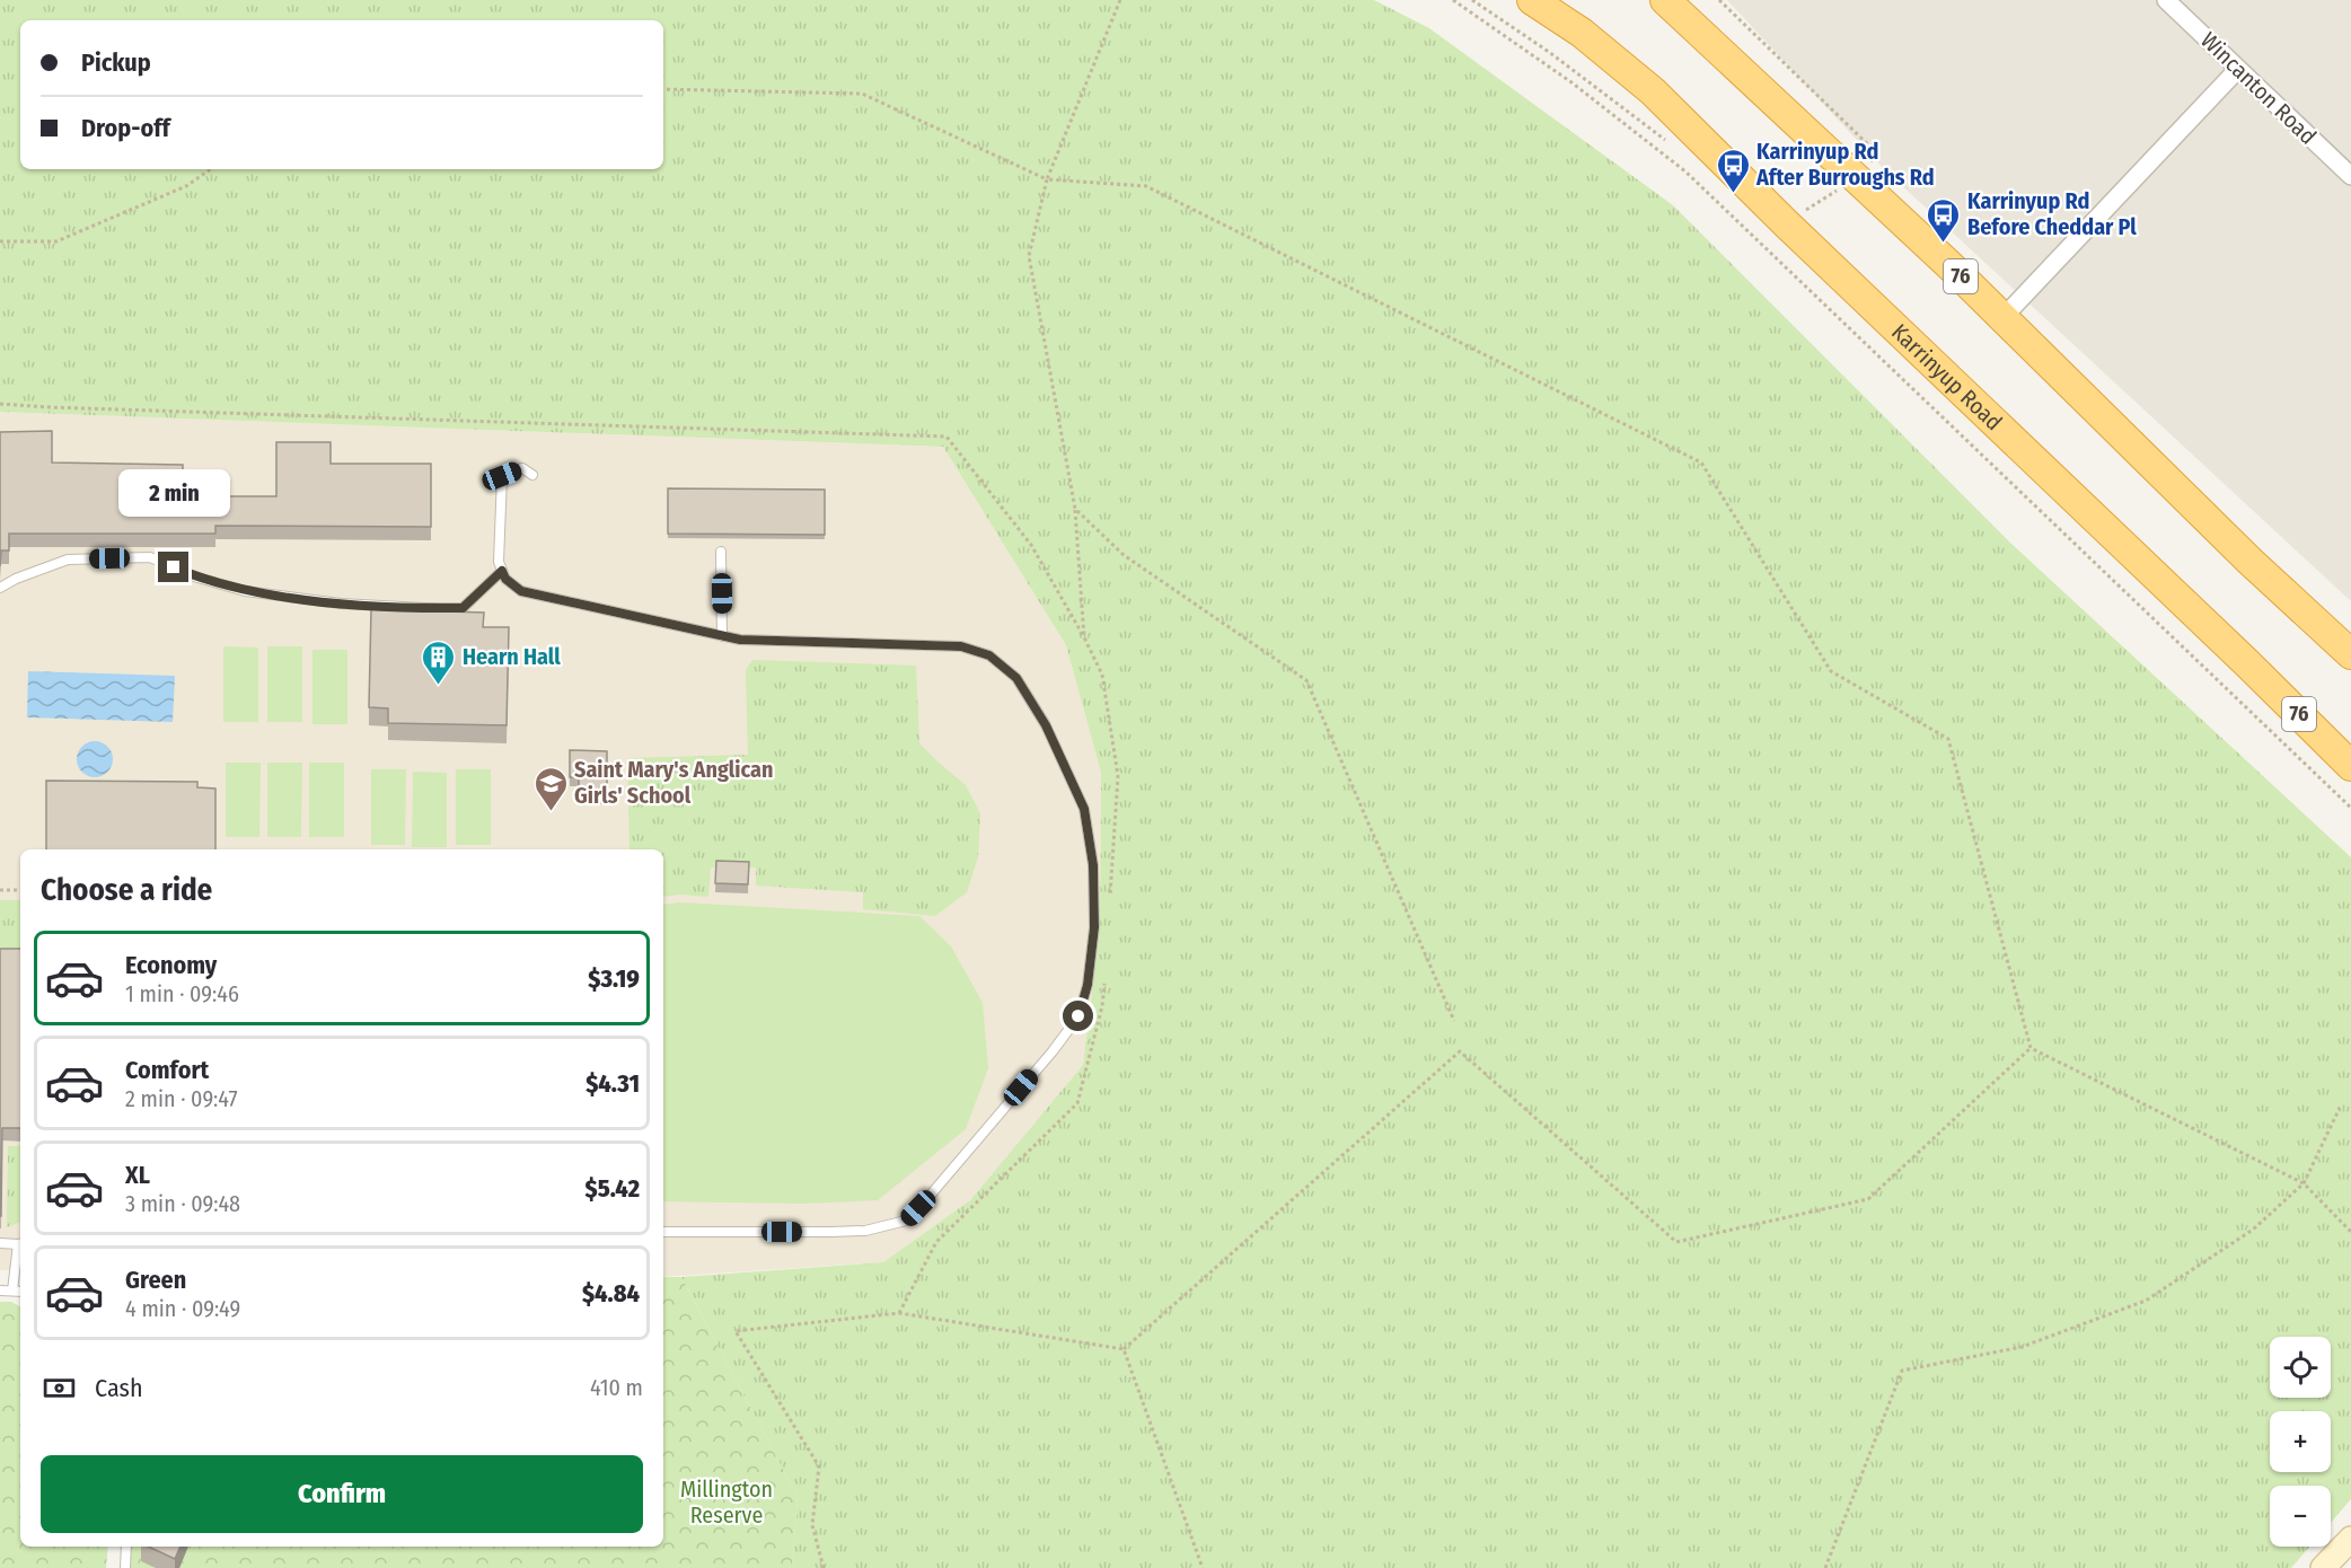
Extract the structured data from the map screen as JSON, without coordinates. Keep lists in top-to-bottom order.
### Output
{
  "streets": {
    "highway": ["76", "Karrinyup Road"],
    "street": ["Wincanton Road"]
  },
  "parks": ["Millington Reserve"],
  "places": {
    "bus stop": ["Karrinyup Rd After Burroughs Rd", "Karrinyup Rd Before Cheddar Pl"],
    "building": ["Hearn Hall"],
    "school or university": ["Saint Mary's Anglican Girls' School"]
  },
  "page": {
    "banner": ["Pickup", "Drop-off"],
    "bubble": "2 min",
    "heading": "Choose a ride",
    "list": [
      {
        "name": "Economy",
        "note": "1 min · 09:46",
        "value": "$3.19"
      },
      {
        "name": "Comfort",
        "note": "2 min · 09:47",
        "value": "$4.31"
      },
      {
        "name": "XL",
        "note": "3 min · 09:48",
        "value": "$5.42"
      },
      {
        "name": "Green",
        "note": "4 min · 09:49",
        "value": "$4.84"
      }
    ],
    "map_buttons": ["+", "−"],
    "pay": ["Cash", "410 m"],
    "buttons": "Confirm"
  }
}
